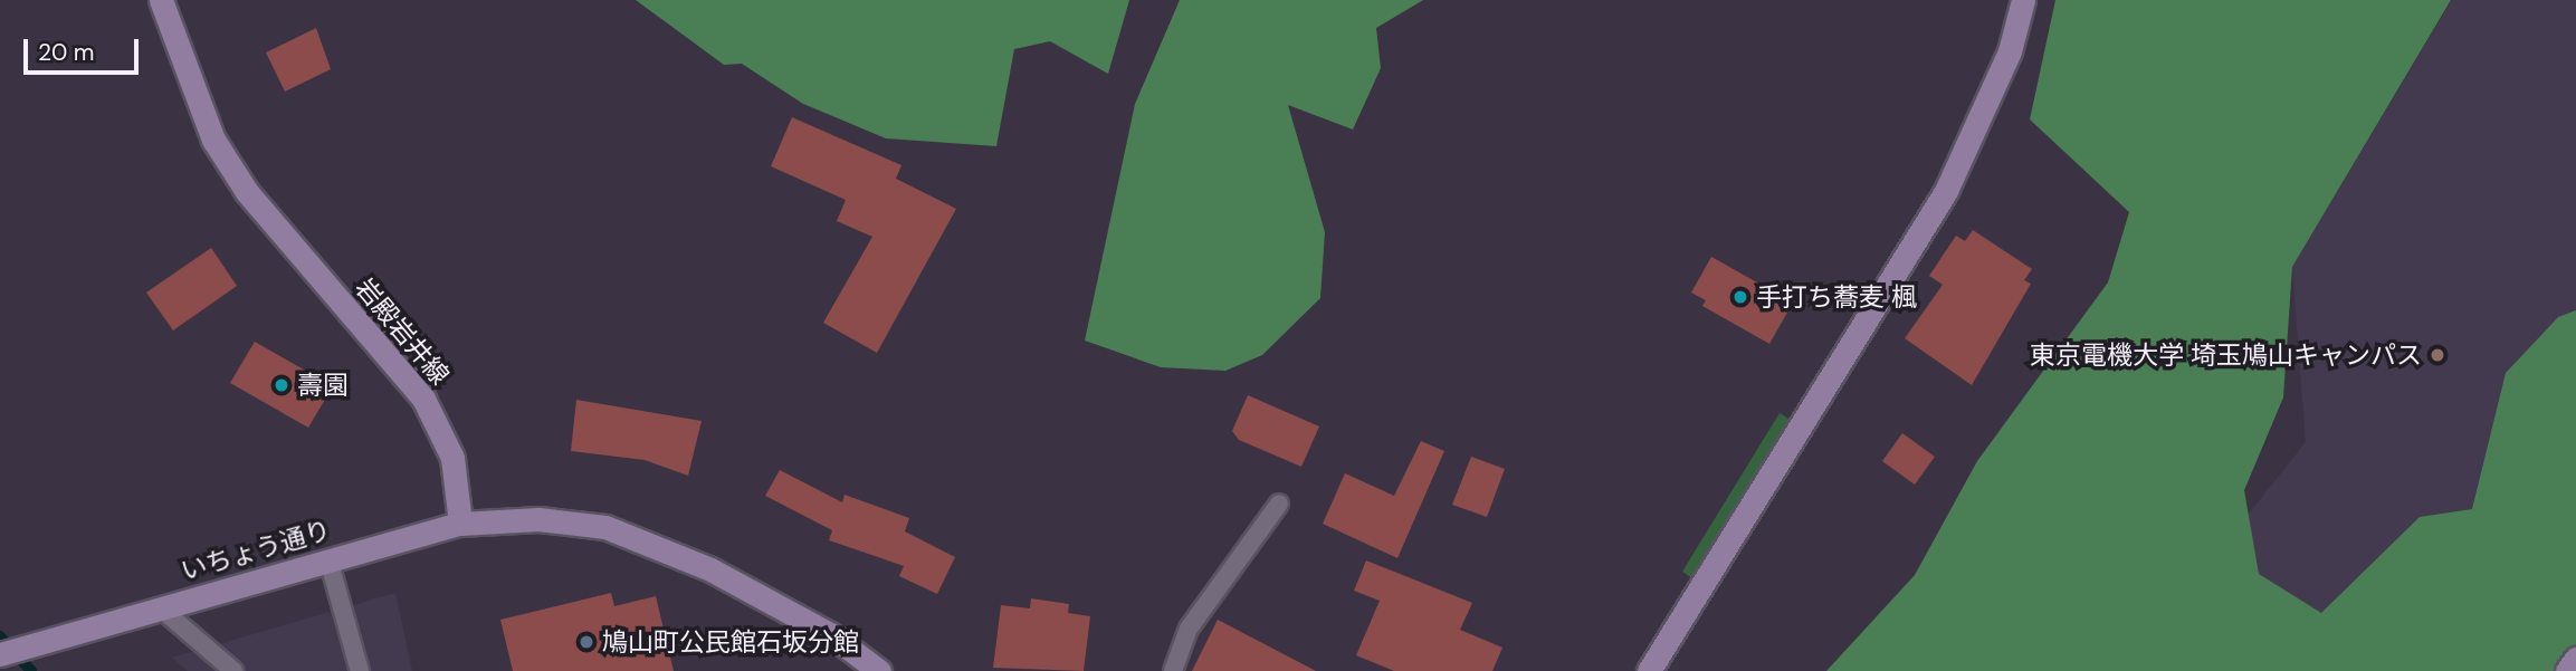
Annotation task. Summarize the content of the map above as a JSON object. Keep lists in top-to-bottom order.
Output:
{
  "streets": {
    "street": ["岩殿岩井線", "いちょう通り"]
  },
  "crossings": [
    ["岩殿岩井線", "いちょう通り"]
  ],
  "places": [
    "手打ち蕎麦 楓",
    "東京電機大学 埼玉鳩山キャンパス",
    "壽園",
    "鳩山町公民館石坂分館"
  ],
  "scale_bar": "20 m"
}
